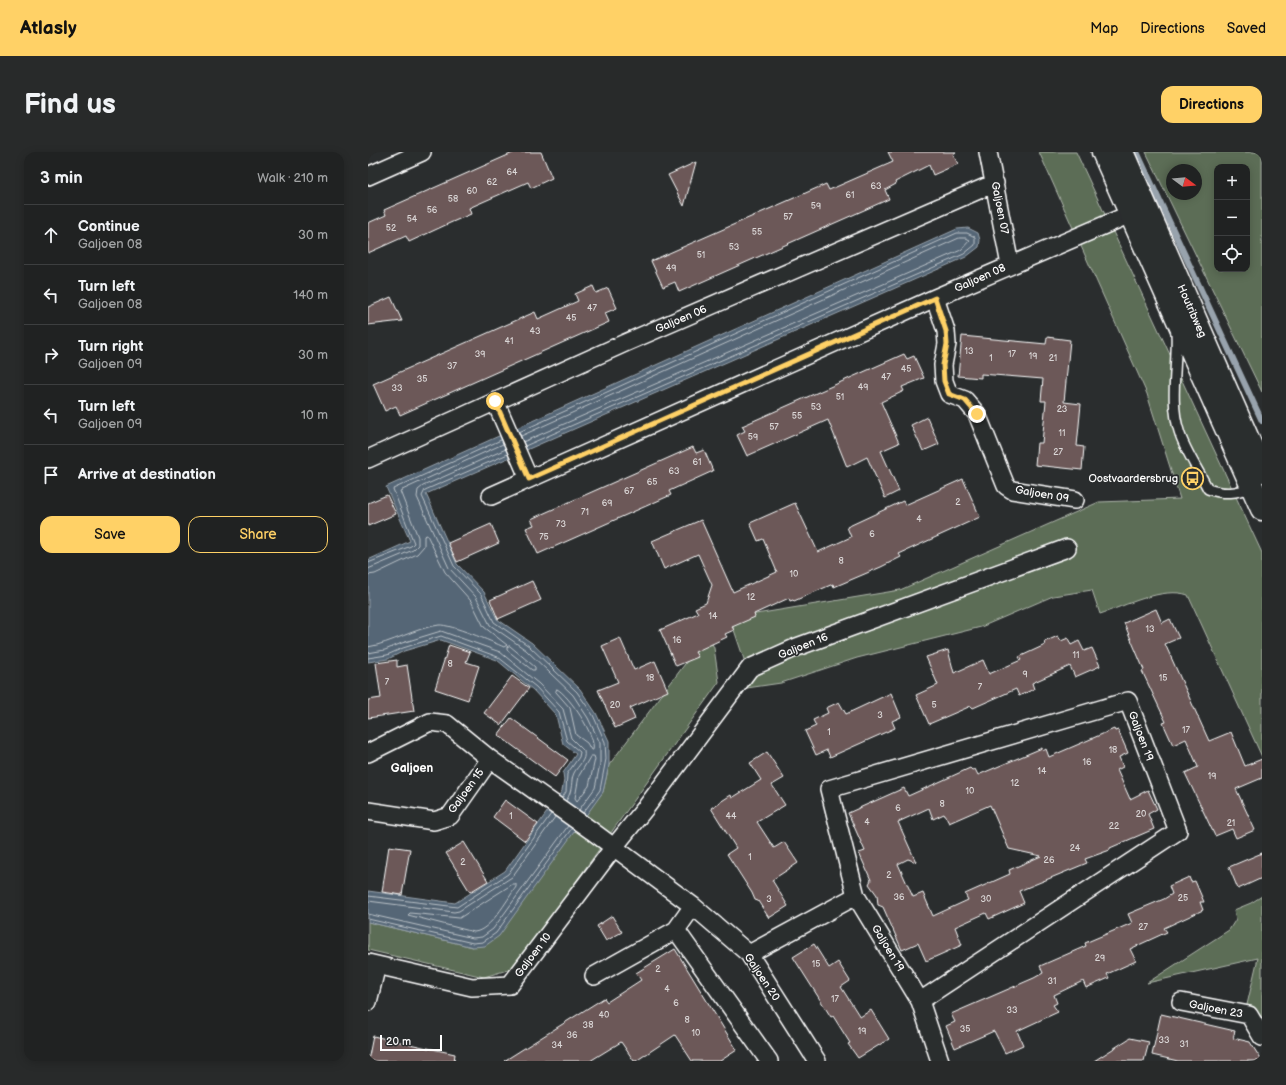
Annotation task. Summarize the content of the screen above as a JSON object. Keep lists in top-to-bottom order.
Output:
{
  "streets": {
    "main road": ["Houtribweg"],
    "street": [
      "Galjoen 07",
      "Galjoen 08",
      "Galjoen 06",
      "Galjoen 09",
      "Galjoen 16",
      "Galjoen 19",
      "Galjoen 15",
      "Galjoen 10",
      "Galjoen 20",
      "Galjoen 23"
    ]
  },
  "crossings": [
    ["Galjoen 07", "Galjoen 08"],
    ["Galjoen 07", "Galjoen 06"],
    ["Galjoen 08", "Houtribweg"],
    ["Galjoen 08", "Galjoen 09"],
    ["Galjoen 16", "Galjoen 15"],
    ["Galjoen 16", "Galjoen 10"],
    ["Galjoen 16", "Galjoen 20"],
    ["Galjoen 15", "Galjoen 10"],
    ["Galjoen 15", "Galjoen 20"],
    ["Galjoen 10", "Galjoen 20"]
  ],
  "districts": ["Galjoen"],
  "places": {
    "bus stop": ["Oostvaardersbrug"]
  },
  "house_numbers": [
    "64",
    "62",
    "63",
    "60",
    "61",
    "58",
    "59",
    "56",
    "57",
    "54",
    "52",
    "55",
    "53",
    "51",
    "49",
    "47",
    "45",
    "43",
    "41",
    "13",
    "39",
    "17",
    "19",
    "1",
    "21",
    "37",
    "45",
    "47",
    "35",
    "49",
    "33",
    "51",
    "53",
    "23",
    "55",
    "57",
    "11",
    "59",
    "27",
    "61",
    "63",
    "65",
    "67",
    "2",
    "69",
    "71",
    "4",
    "73",
    "6",
    "75",
    "8",
    "10",
    "12",
    "14",
    "13",
    "16",
    "11",
    "8",
    "9",
    "18",
    "15",
    "7",
    "7",
    "20",
    "5",
    "3",
    "17",
    "1",
    "18",
    "16",
    "14",
    "19",
    "12",
    "10",
    "8",
    "6",
    "20",
    "1",
    "44",
    "4",
    "21",
    "22",
    "24",
    "1",
    "26",
    "2",
    "2",
    "36",
    "25",
    "3",
    "30",
    "27",
    "29",
    "15",
    "2",
    "31",
    "4",
    "17",
    "6",
    "33",
    "40",
    "8",
    "38",
    "35",
    "19",
    "10",
    "36",
    "33",
    "31",
    "34"
  ],
  "scale_bar": "20 m",
  "north": "right",
  "page": {
    "header": "Atlasly",
    "nav": ["Map", "Directions", "Saved"],
    "buttons": [
      "Directions",
      ["Save", "Share"]
    ],
    "title": "Find us",
    "heading": ["3 min", "Walk · 210 m"],
    "map_buttons": ["+", "−"],
    "list": [
      ["Continue", "Galjoen 08", "30 m"],
      ["Turn left", "Galjoen 08", "140 m"],
      ["Turn right", "Galjoen 09", "30 m"],
      ["Turn left", "Galjoen 09", "10 m"],
      "Arrive at destination"
    ],
    "scale": "20 m"
  }
}
